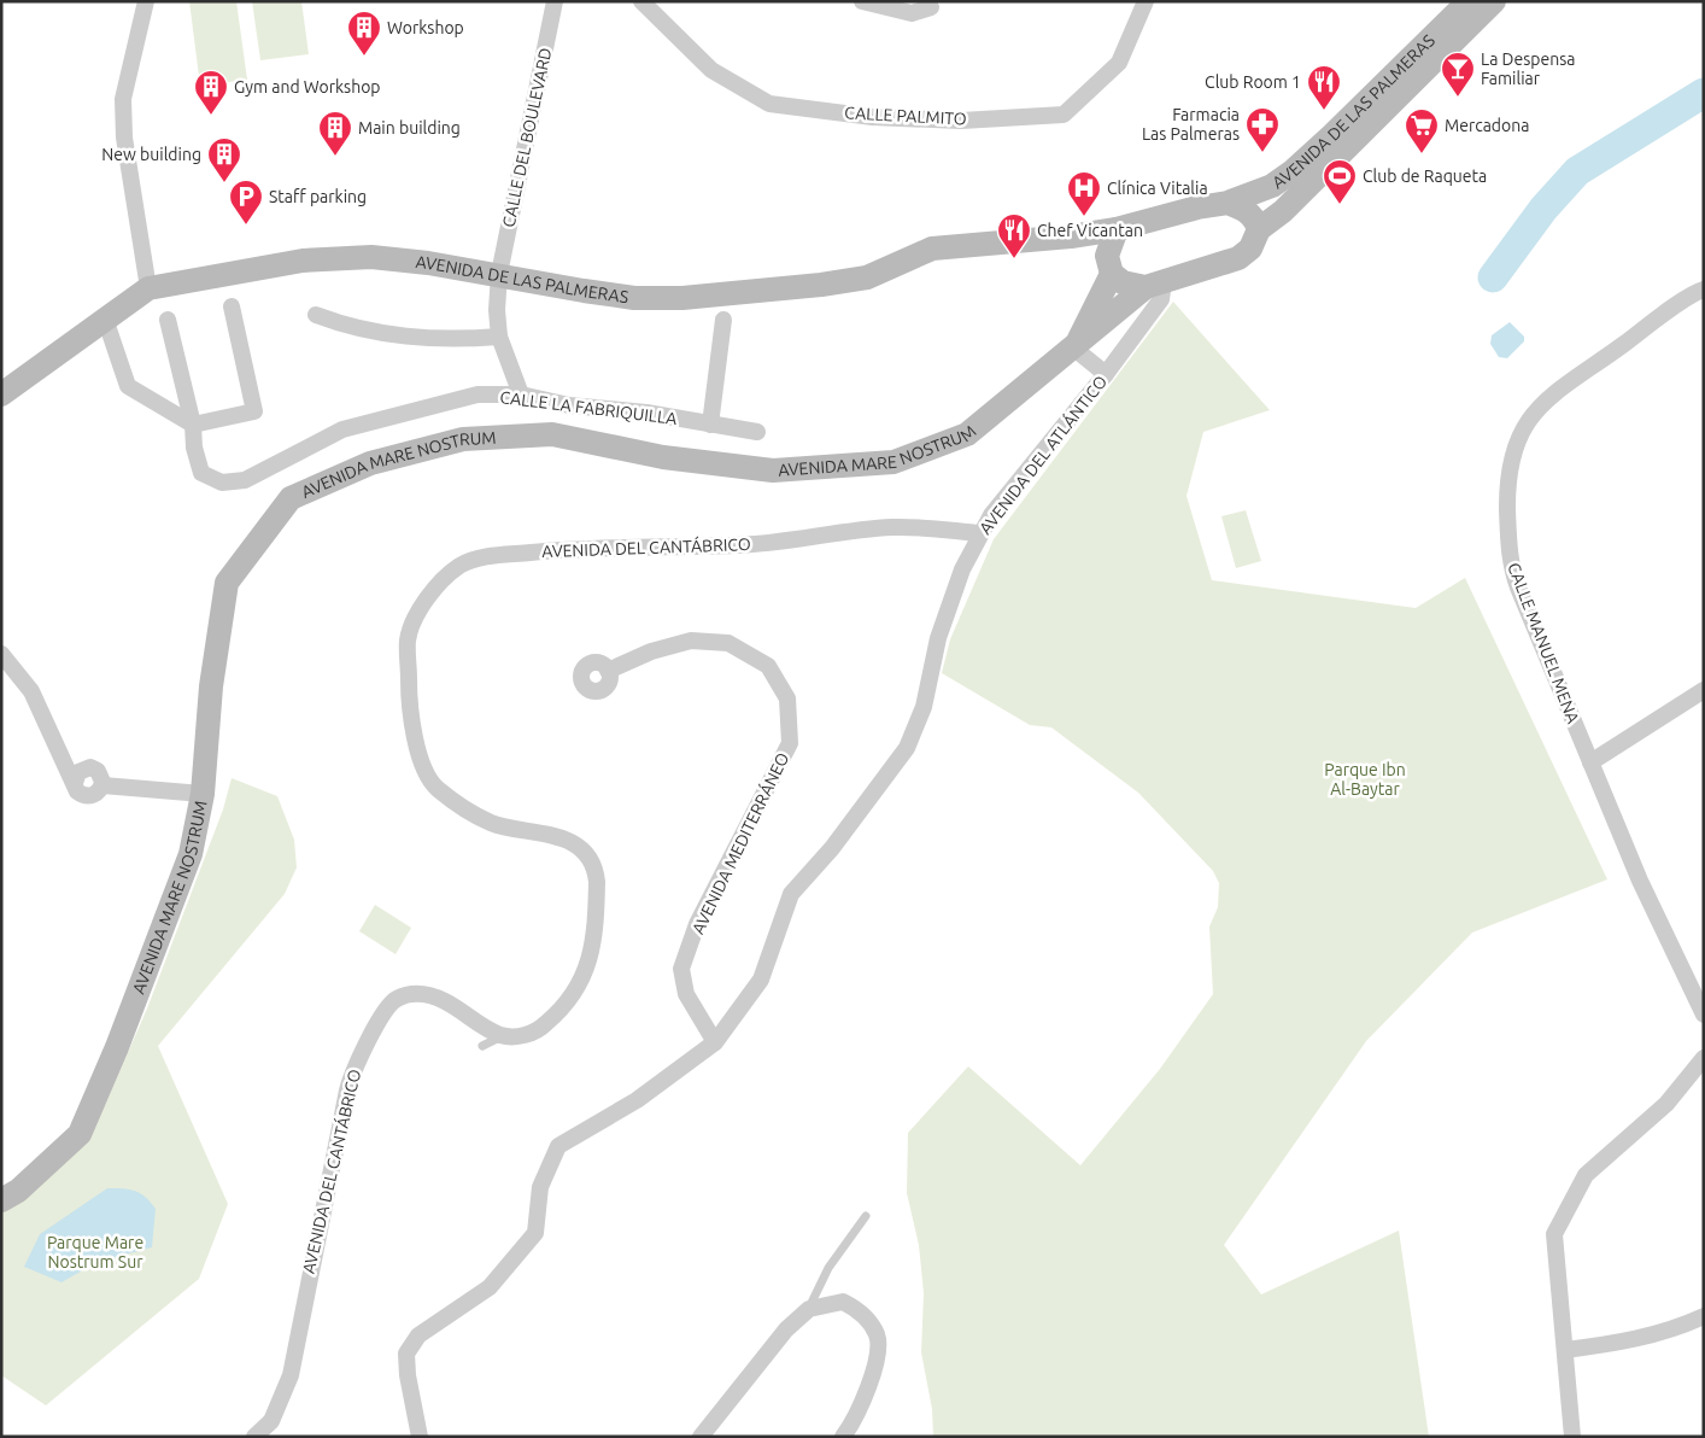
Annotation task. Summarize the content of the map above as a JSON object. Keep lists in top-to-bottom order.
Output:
{
  "streets": {
    "street": [
      "AVENIDA DE LAS PALMERAS",
      "CALLE PALMITO",
      "CALLE DEL BOULEVARD",
      "CALLE LA FABRIQUILLA",
      "AVENIDA MARE NOSTRUM",
      "AVENIDA DEL ATLÁNTICO",
      "AVENIDA DEL CANTÁBRICO",
      "CALLE MANUEL MENA",
      "AVENIDA MEDITERRÁNEO"
    ]
  },
  "crossings": [
    ["AVENIDA DE LAS PALMERAS", "CALLE DEL BOULEVARD"],
    ["AVENIDA DE LAS PALMERAS", "AVENIDA MARE NOSTRUM"],
    ["CALLE DEL BOULEVARD", "CALLE LA FABRIQUILLA"],
    ["AVENIDA MARE NOSTRUM", "AVENIDA DEL ATLÁNTICO"],
    ["AVENIDA DEL ATLÁNTICO", "AVENIDA DEL CANTÁBRICO"],
    ["AVENIDA DEL ATLÁNTICO", "AVENIDA MEDITERRÁNEO"]
  ],
  "parks": ["Parque Ibn Al-Baytar", "Parque Mare Nostrum Sur"],
  "places": {
    "building": [
      "Workshop",
      "Gym and Workshop",
      "Main building",
      "New building"
    ],
    "bar": ["La Despensa Familiar"],
    "restaurant": ["Club Room 1", "Chef Vicantan"],
    "pharmacy": ["Farmacia Las Palmeras"],
    "supermarket": ["Mercadona"],
    "sports": ["Club de Raqueta"],
    "hospital": ["Clínica Vitalia"],
    "parking": ["Staff parking"]
  }
}
